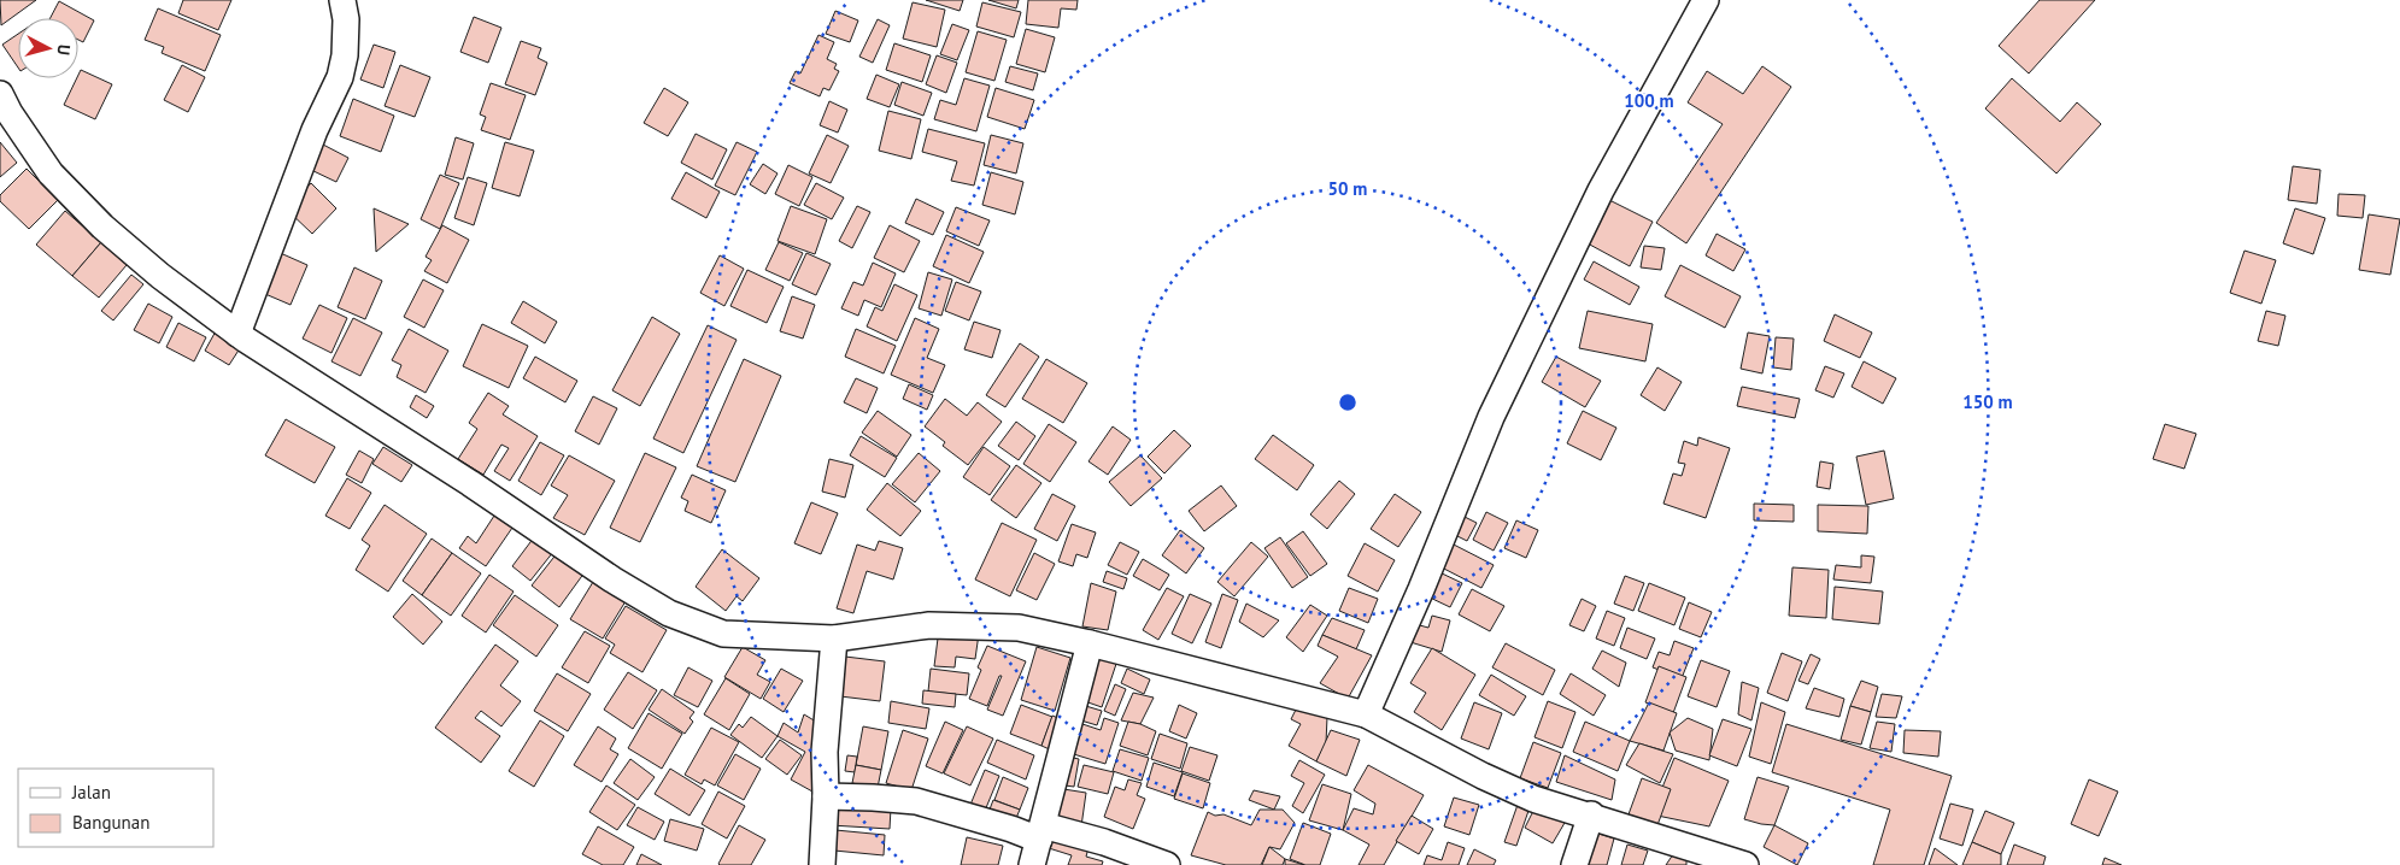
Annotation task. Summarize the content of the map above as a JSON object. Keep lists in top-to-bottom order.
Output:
{
  "legend": ["Jalan", "Bangunan"],
  "north": "right",
  "rings": ["100 m", "50 m", "150 m"]
}
